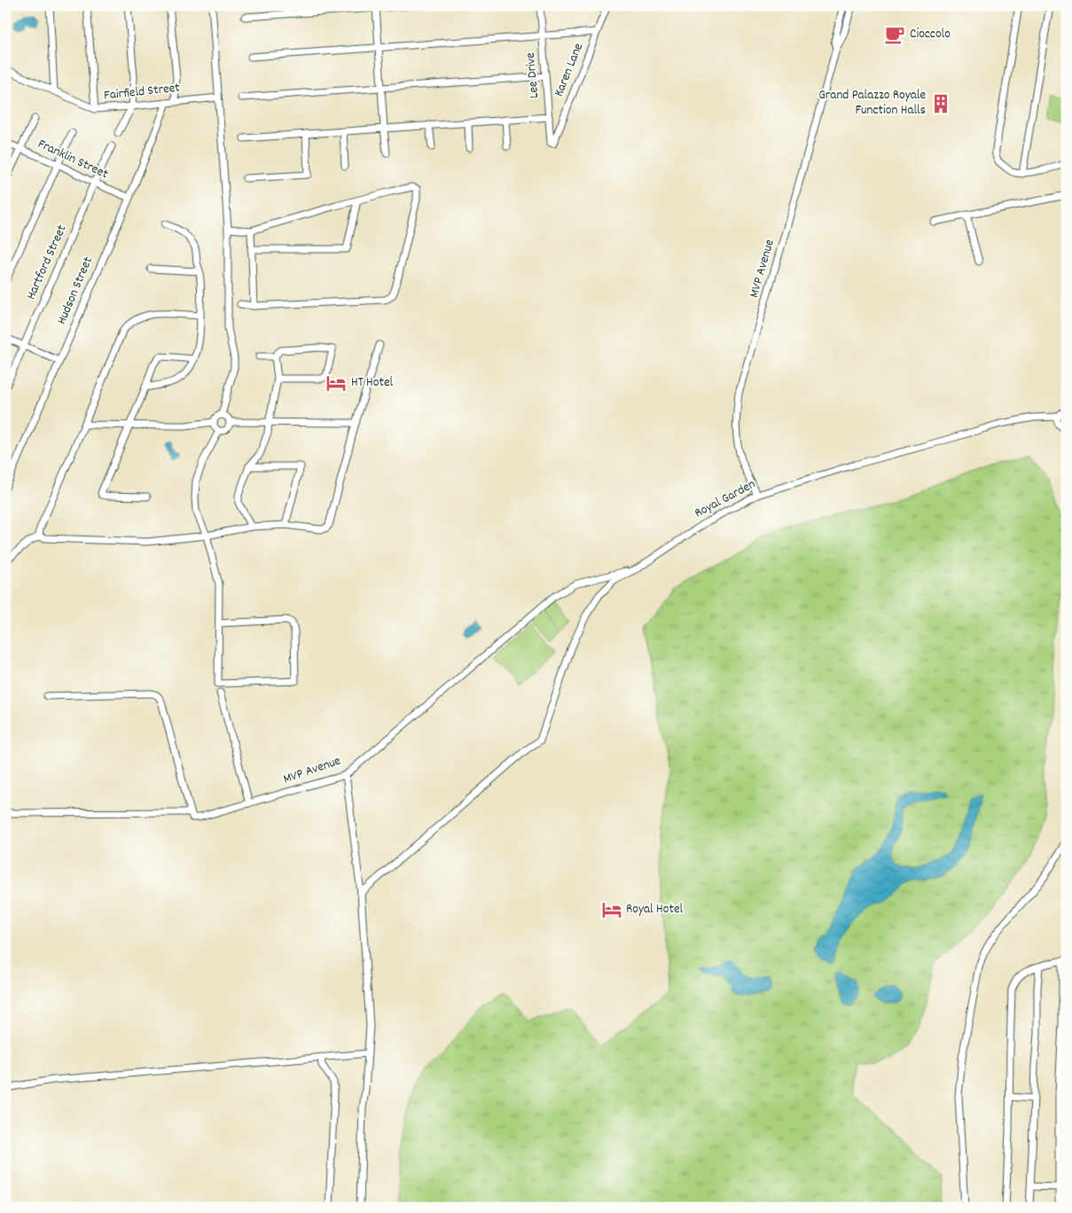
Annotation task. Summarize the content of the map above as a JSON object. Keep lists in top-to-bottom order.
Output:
{
  "streets": {
    "street": [
      "Karen Lane",
      "Lee Drive",
      "Fairfield Street",
      "Franklin Street",
      "Hartford Street",
      "MVP Avenue",
      "Hudson Street",
      "Royal Garden"
    ]
  },
  "crossings": [
    ["Karen Lane", "Lee Drive"],
    ["Fairfield Street", "Hudson Street"],
    ["Franklin Street", "Hartford Street"],
    ["Franklin Street", "Hudson Street"],
    ["MVP Avenue", "Royal Garden"]
  ],
  "places": {
    "cafe": ["Cioccolo"],
    "building": ["Grand Palazzo Royale Function Halls"],
    "hotel": ["HT Hotel", "Royal Hotel"]
  }
}
